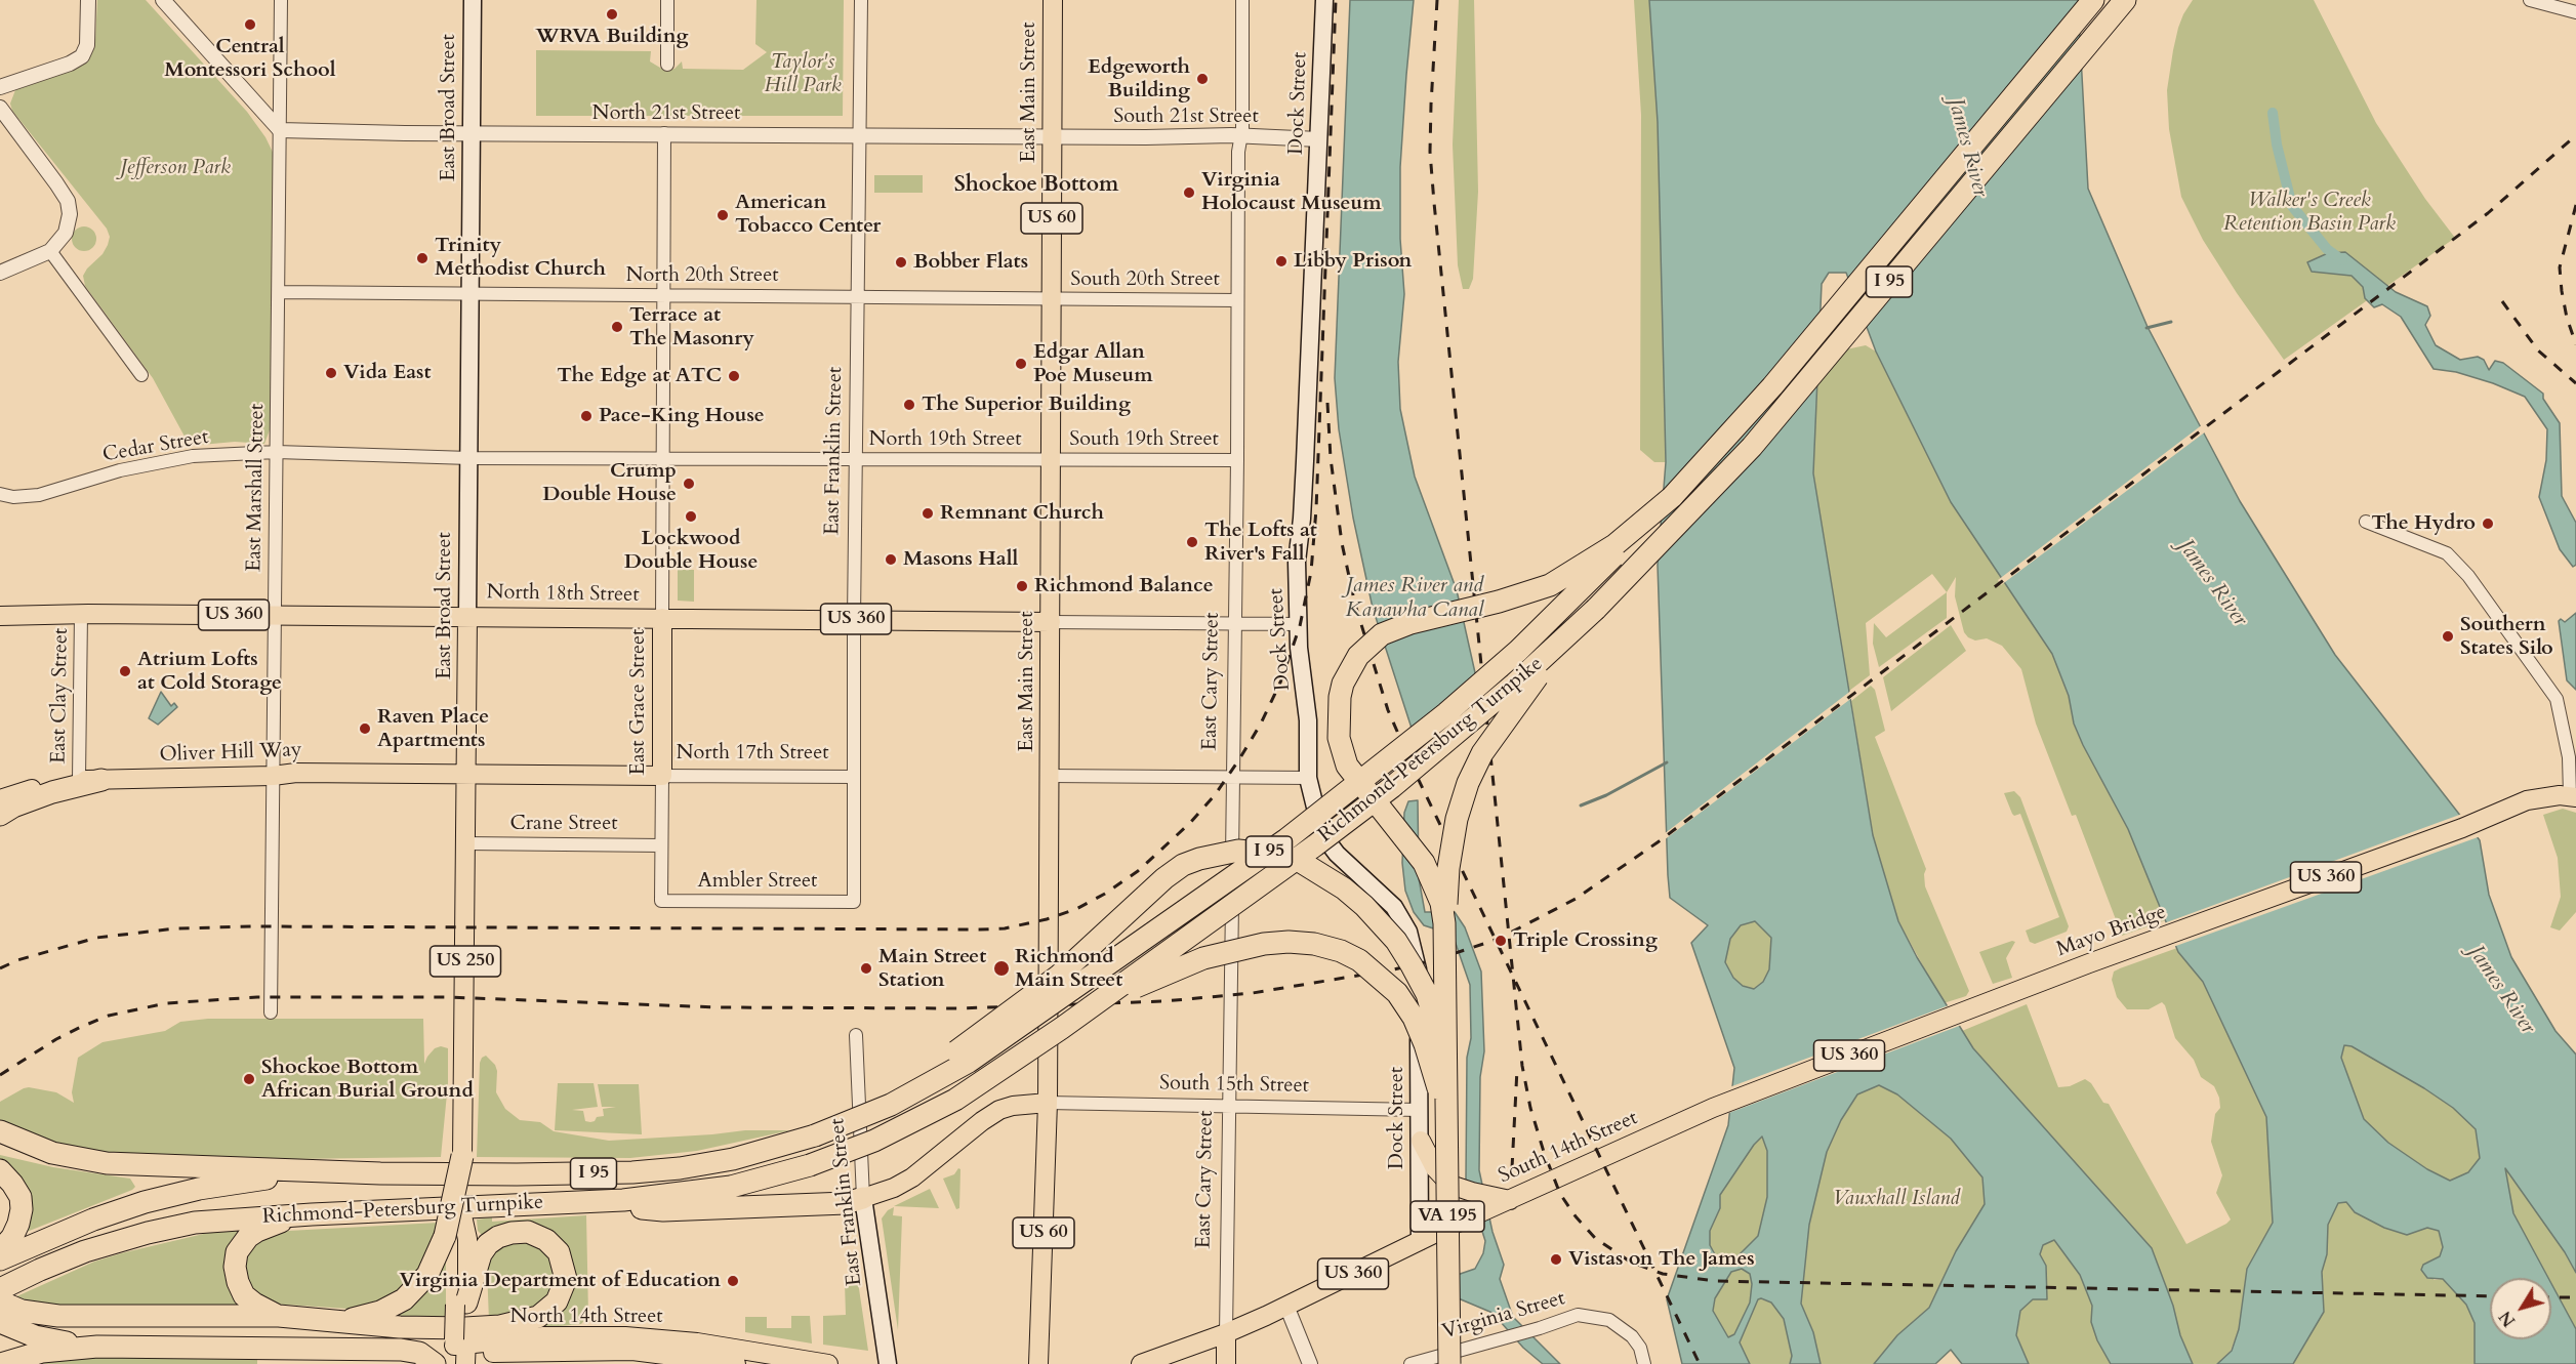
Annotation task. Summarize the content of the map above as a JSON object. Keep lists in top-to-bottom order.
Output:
{
  "streets": {
    "highway": ["I 95", "Richmond-Petersburg Turnpike", "VA 195"],
    "main road": [
      "East Main Street",
      "Dock Street",
      "East Broad Street",
      "US 60",
      "East Franklin Street",
      "North 18th Street",
      "US 360",
      "East Cary Street",
      "East Grace Street",
      "Oliver Hill Way",
      "North 17th Street",
      "Mayo Bridge",
      "US 250",
      "South 14th Street",
      "North 14th Street"
    ],
    "street": [
      "North 21st Street",
      "South 21st Street",
      "North 20th Street",
      "South 20th Street",
      "North 19th Street",
      "South 19th Street",
      "Cedar Street",
      "East Marshall Street",
      "East Clay Street",
      "Crane Street",
      "Ambler Street",
      "South 15th Street",
      "Virginia Street"
    ]
  },
  "crossings": [
    ["East Main Street", "North 21st Street"],
    ["East Main Street", "South 21st Street"],
    ["East Main Street", "North 20th Street"],
    ["East Main Street", "South 20th Street"],
    ["East Main Street", "North 19th Street"],
    ["East Main Street", "South 19th Street"],
    ["East Main Street", "North 18th Street"],
    ["East Main Street", "South 15th Street"],
    ["Dock Street", "South 21st Street"],
    ["Dock Street", "South 15th Street"],
    ["Dock Street", "South 14th Street"],
    ["East Broad Street", "North 21st Street"],
    ["East Broad Street", "North 20th Street"],
    ["East Broad Street", "North 19th Street"],
    ["East Broad Street", "Cedar Street"],
    ["East Broad Street", "North 18th Street"],
    ["East Broad Street", "Oliver Hill Way"],
    ["East Broad Street", "North 17th Street"],
    ["East Broad Street", "Crane Street"],
    ["East Broad Street", "North 14th Street"],
    ["North 21st Street", "South 21st Street"],
    ["North 21st Street", "East Franklin Street"],
    ["North 21st Street", "East Marshall Street"],
    ["North 21st Street", "East Grace Street"],
    ["South 21st Street", "East Cary Street"],
    ["North 20th Street", "South 20th Street"],
    ["North 20th Street", "East Franklin Street"],
    ["North 20th Street", "East Marshall Street"],
    ["North 20th Street", "East Grace Street"],
    ["South 20th Street", "East Cary Street"],
    ["I 95", "Richmond-Petersburg Turnpike"],
    ["North 19th Street", "South 19th Street"],
    ["North 19th Street", "Cedar Street"],
    ["North 19th Street", "East Franklin Street"],
    ["North 19th Street", "East Grace Street"],
    ["South 19th Street", "East Cary Street"],
    ["Cedar Street", "East Marshall Street"],
    ["East Franklin Street", "North 18th Street"],
    ["East Franklin Street", "North 17th Street"],
    ["East Franklin Street", "Ambler Street"],
    ["East Marshall Street", "North 18th Street"],
    ["East Marshall Street", "Oliver Hill Way"],
    ["North 18th Street", "East Clay Street"],
    ["North 18th Street", "East Grace Street"],
    ["East Cary Street", "South 15th Street"],
    ["East Cary Street", "South 14th Street"],
    ["East Clay Street", "Oliver Hill Way"],
    ["East Grace Street", "North 17th Street"],
    ["East Grace Street", "Crane Street"],
    ["East Grace Street", "Ambler Street"],
    ["Oliver Hill Way", "North 17th Street"],
    ["Mayo Bridge", "South 14th Street"]
  ],
  "districts": ["Shockoe Bottom"],
  "water": ["James River", "James River and Kanawha Canal"],
  "parks": [
    "Taylor's Hill Park",
    "Jefferson Park",
    "Walker's Creek Retention Basin Park",
    "Vauxhall Island"
  ],
  "places": [
    "WRVA Building",
    "Central Montessori School",
    "Edgeworth Building",
    "Virginia Holocaust Museum",
    "American Tobacco Center",
    "Trinity Methodist Church",
    "Libby Prison",
    "Bobber Flats",
    "Terrace at The Masonry",
    "Edgar Allan Poe Museum",
    "Vida East",
    "The Edge at ATC",
    "The Superior Building",
    "Pace-King House",
    "Crump Double House",
    "Remnant Church",
    "Lockwood Double House",
    "The Hydro",
    "The Lofts at River's Fall",
    "Masons Hall",
    "Richmond Balance",
    "Southern States Silo",
    "Atrium Lofts at Cold Storage",
    "Raven Place Apartments",
    "Triple Crossing",
    "Main Street Station",
    "Richmond Main Street",
    "Shockoe Bottom African Burial Ground",
    "Vistas on The James",
    "Virginia Department of Education"
  ],
  "north": "bottom left"
}
